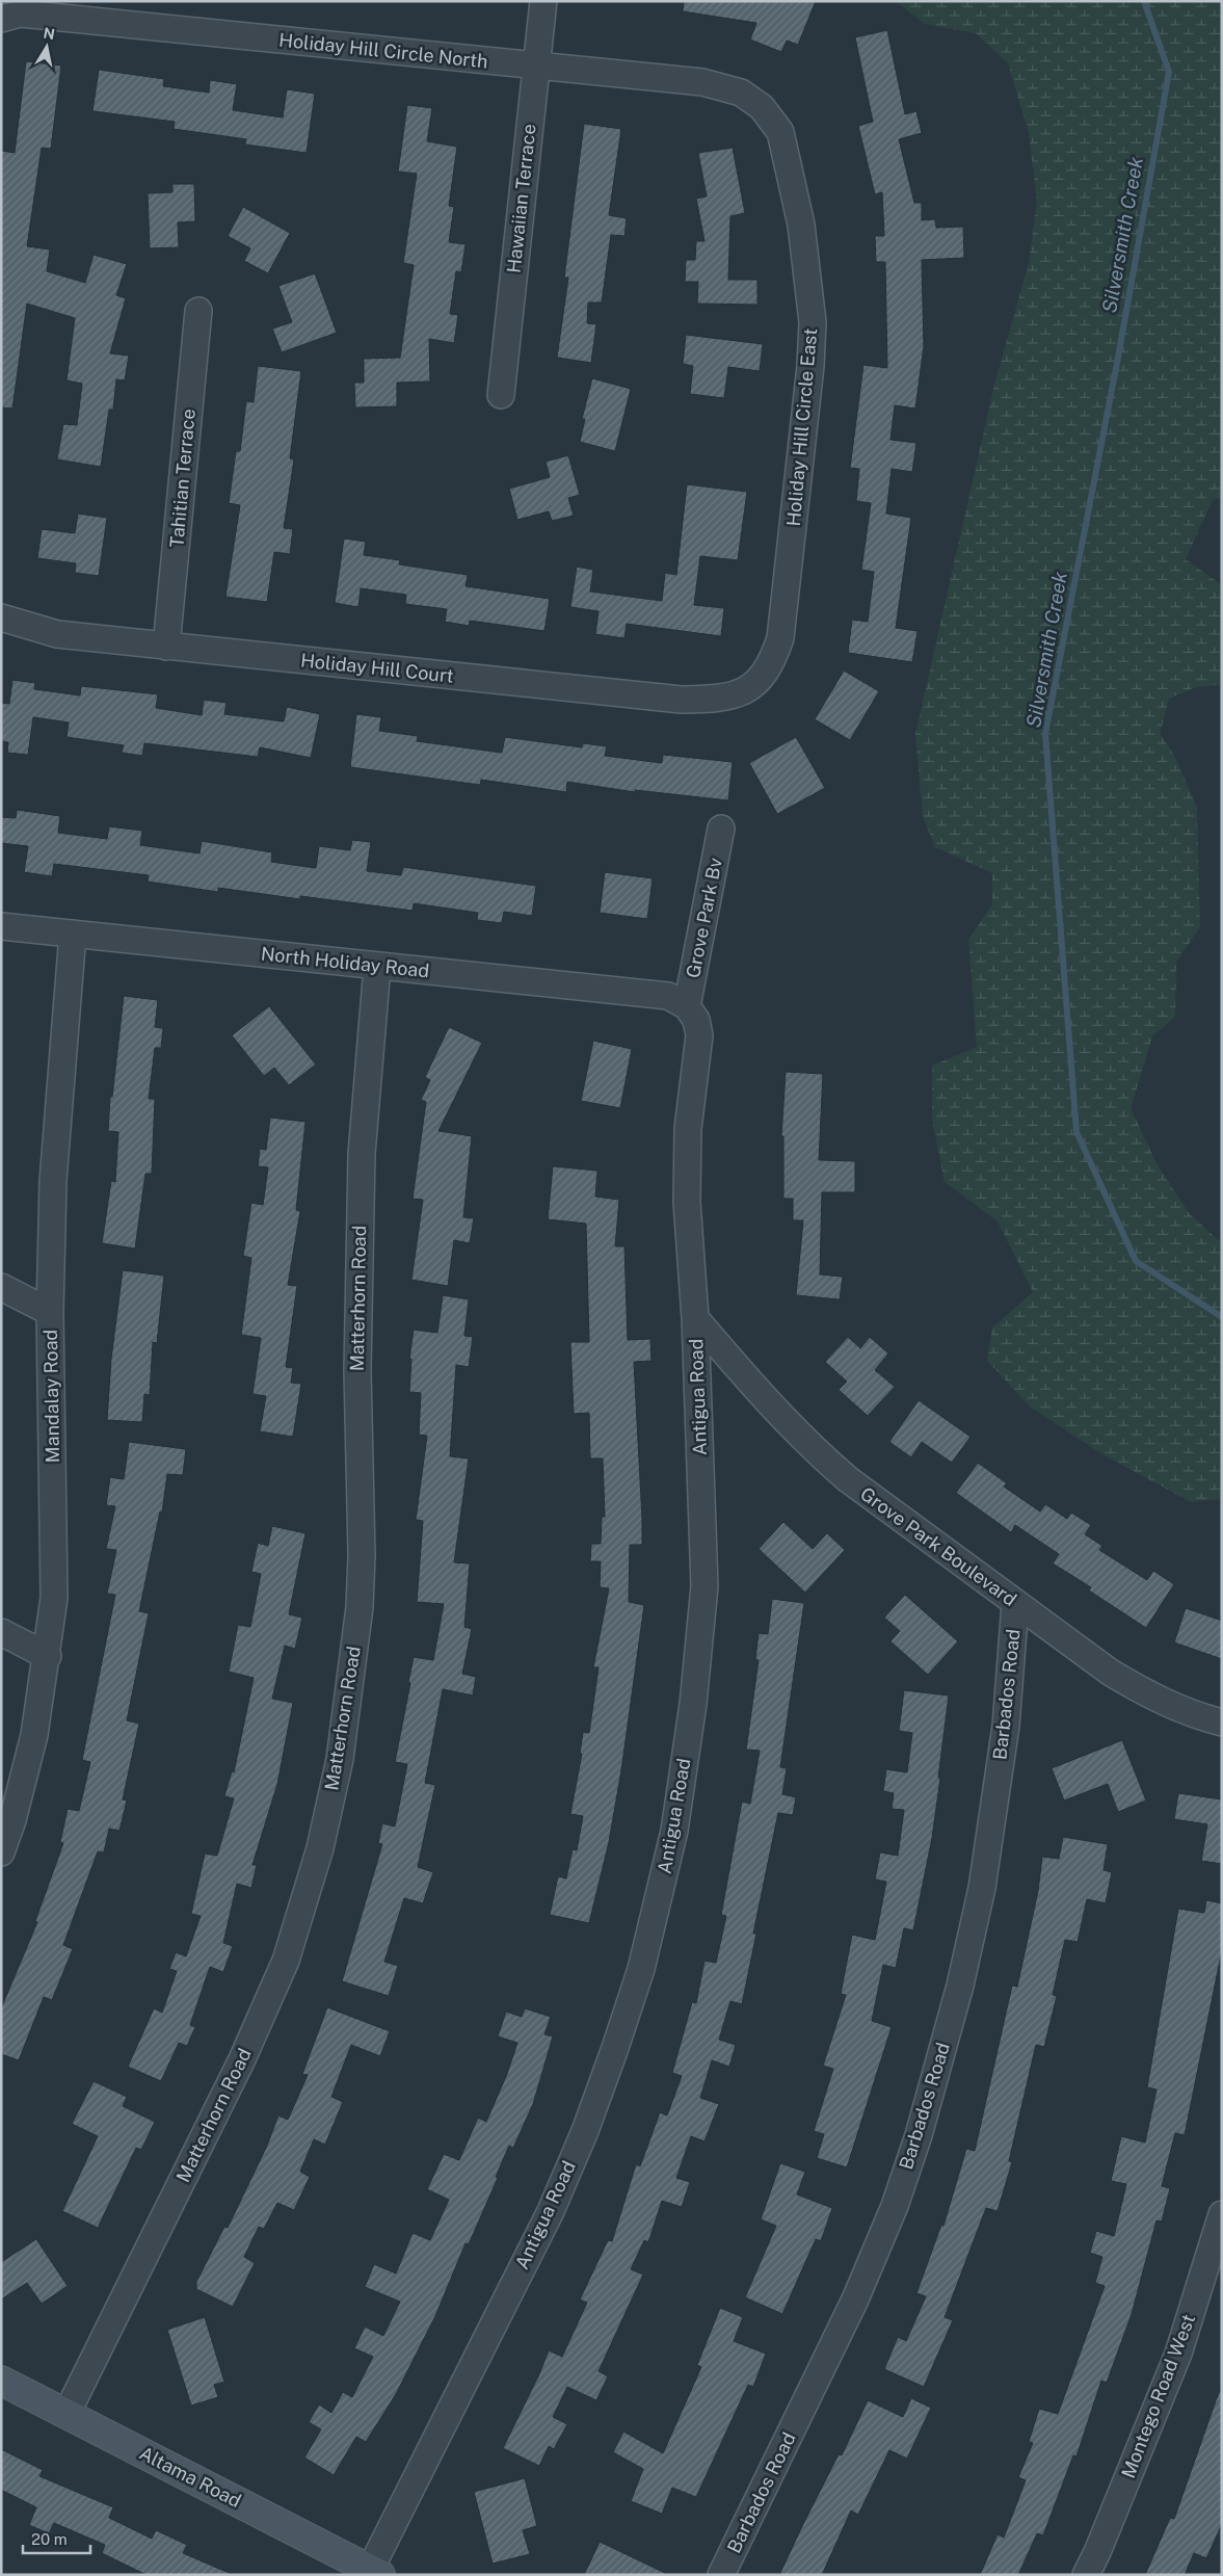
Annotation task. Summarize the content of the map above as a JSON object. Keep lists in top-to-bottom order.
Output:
{
  "streets": {
    "street": [
      "Holiday Hill Circle North",
      "Hawaiian Terrace",
      "Holiday Hill Circle East",
      "Tahitian Terrace",
      "Holiday Hill Court",
      "Grove Park Bv",
      "North Holiday Road",
      "Matterhorn Road",
      "Mandalay Road",
      "Antigua Road",
      "Grove Park Boulevard",
      "Barbados Road",
      "Montego Road West",
      "Altama Road"
    ]
  },
  "crossings": [
    ["Holiday Hill Circle North", "Hawaiian Terrace"],
    ["Holiday Hill Circle North", "Holiday Hill Circle East"],
    ["Holiday Hill Circle East", "Holiday Hill Court"],
    ["Tahitian Terrace", "Holiday Hill Court"],
    ["Grove Park Bv", "North Holiday Road"],
    ["Grove Park Bv", "Antigua Road"],
    ["North Holiday Road", "Matterhorn Road"],
    ["North Holiday Road", "Mandalay Road"],
    ["North Holiday Road", "Antigua Road"],
    ["Matterhorn Road", "Altama Road"],
    ["Antigua Road", "Grove Park Boulevard"],
    ["Antigua Road", "Altama Road"],
    ["Grove Park Boulevard", "Barbados Road"]
  ],
  "water": ["Silversmith Creek"],
  "scale_bar": "20 m",
  "north": "top"
}
